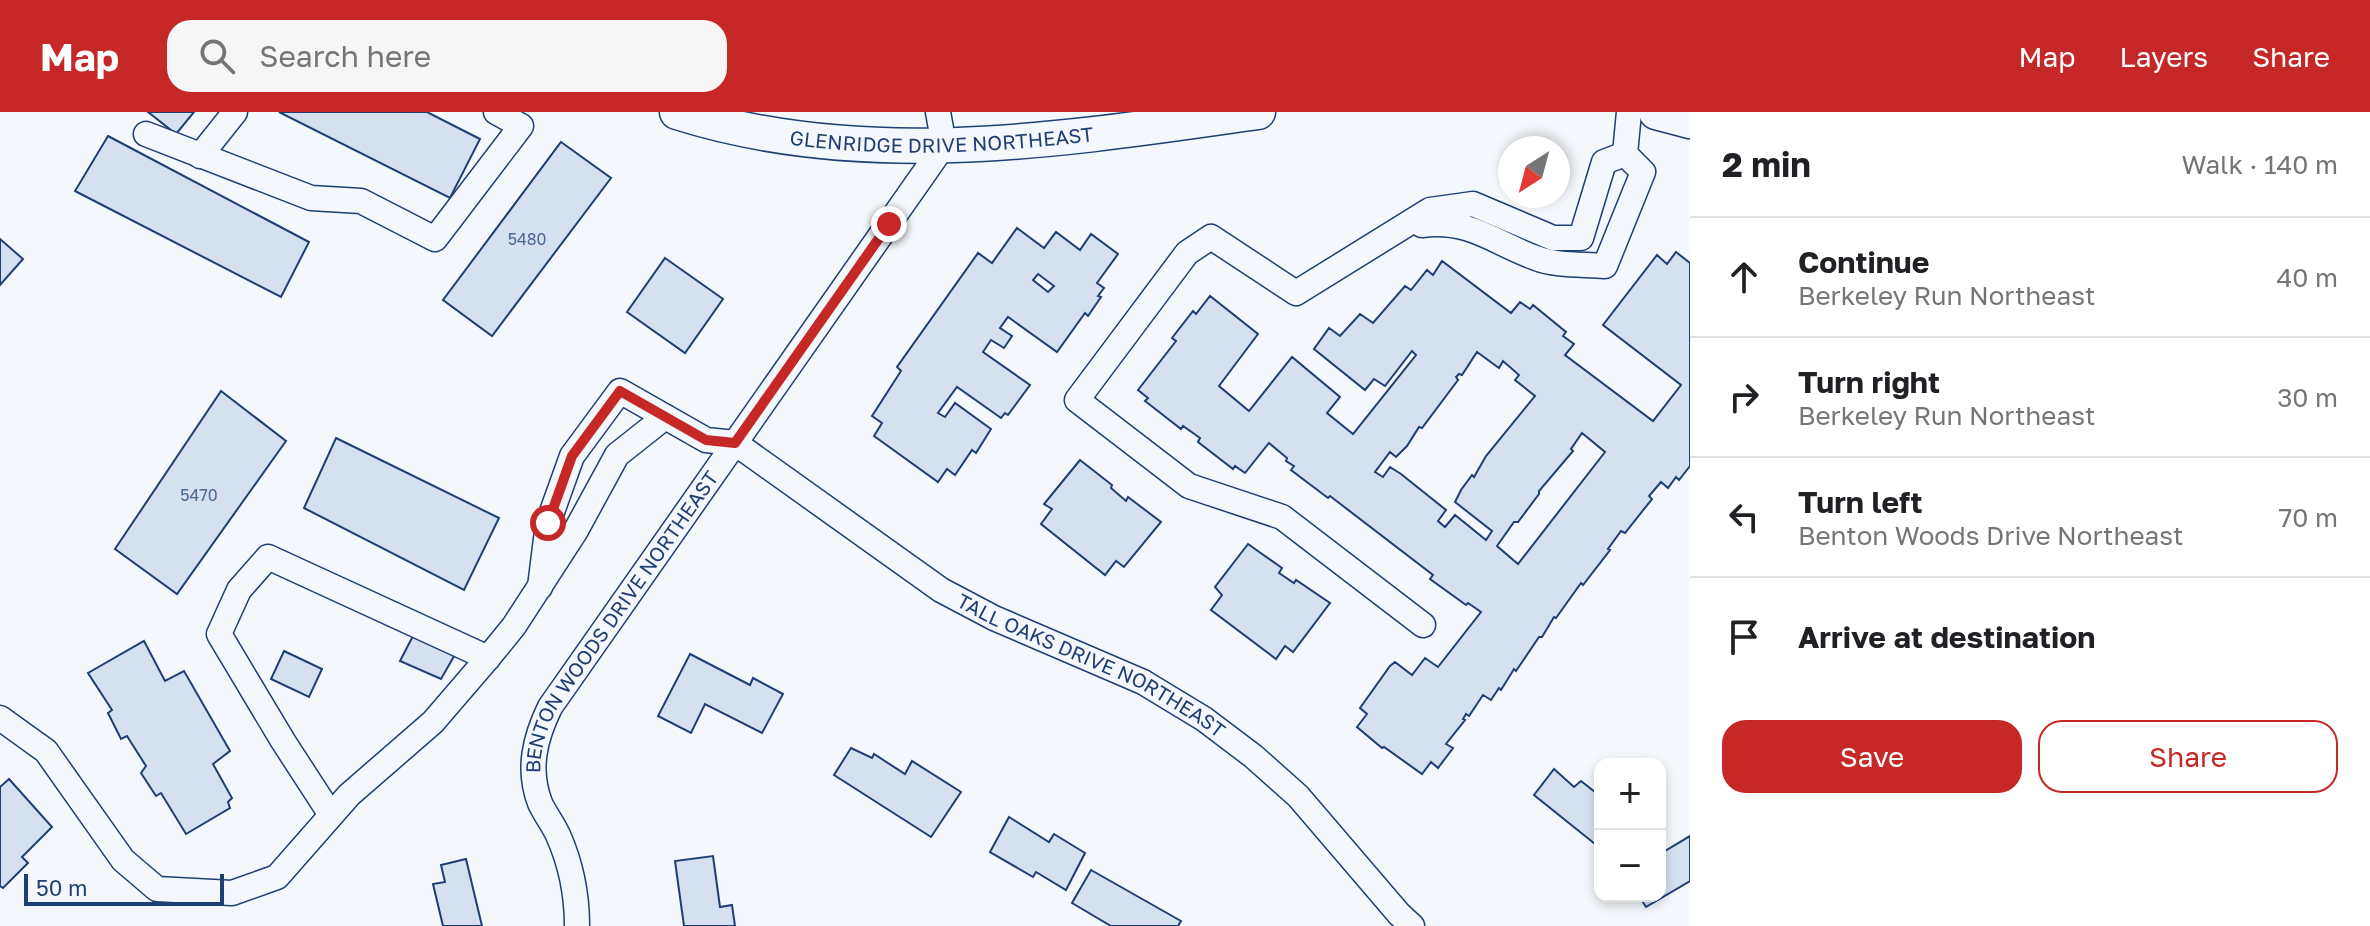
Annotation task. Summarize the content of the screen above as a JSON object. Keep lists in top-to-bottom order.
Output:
{
  "streets": {
    "main road": ["GLENRIDGE DRIVE NORTHEAST"],
    "street": ["BENTON WOODS DRIVE NORTHEAST", "TALL OAKS DRIVE NORTHEAST"]
  },
  "crossings": [
    ["GLENRIDGE DRIVE NORTHEAST", "BENTON WOODS DRIVE NORTHEAST"],
    ["BENTON WOODS DRIVE NORTHEAST", "TALL OAKS DRIVE NORTHEAST"]
  ],
  "house_numbers": ["5480", "5470"],
  "scale_bar": "50 m",
  "north": "bottom left",
  "page": {
    "header": "Map",
    "search": "Search here",
    "nav": ["Map", "Layers", "Share"],
    "heading": ["2 min", "Walk · 140 m"],
    "list": [
      ["Continue", "Berkeley Run Northeast", "40 m"],
      ["Turn right", "Berkeley Run Northeast", "30 m"],
      ["Turn left", "Benton Woods Drive Northeast", "70 m"],
      "Arrive at destination"
    ],
    "buttons": ["Save", "Share"],
    "map_buttons": ["+", "−"],
    "scale": "50 m"
  }
}
